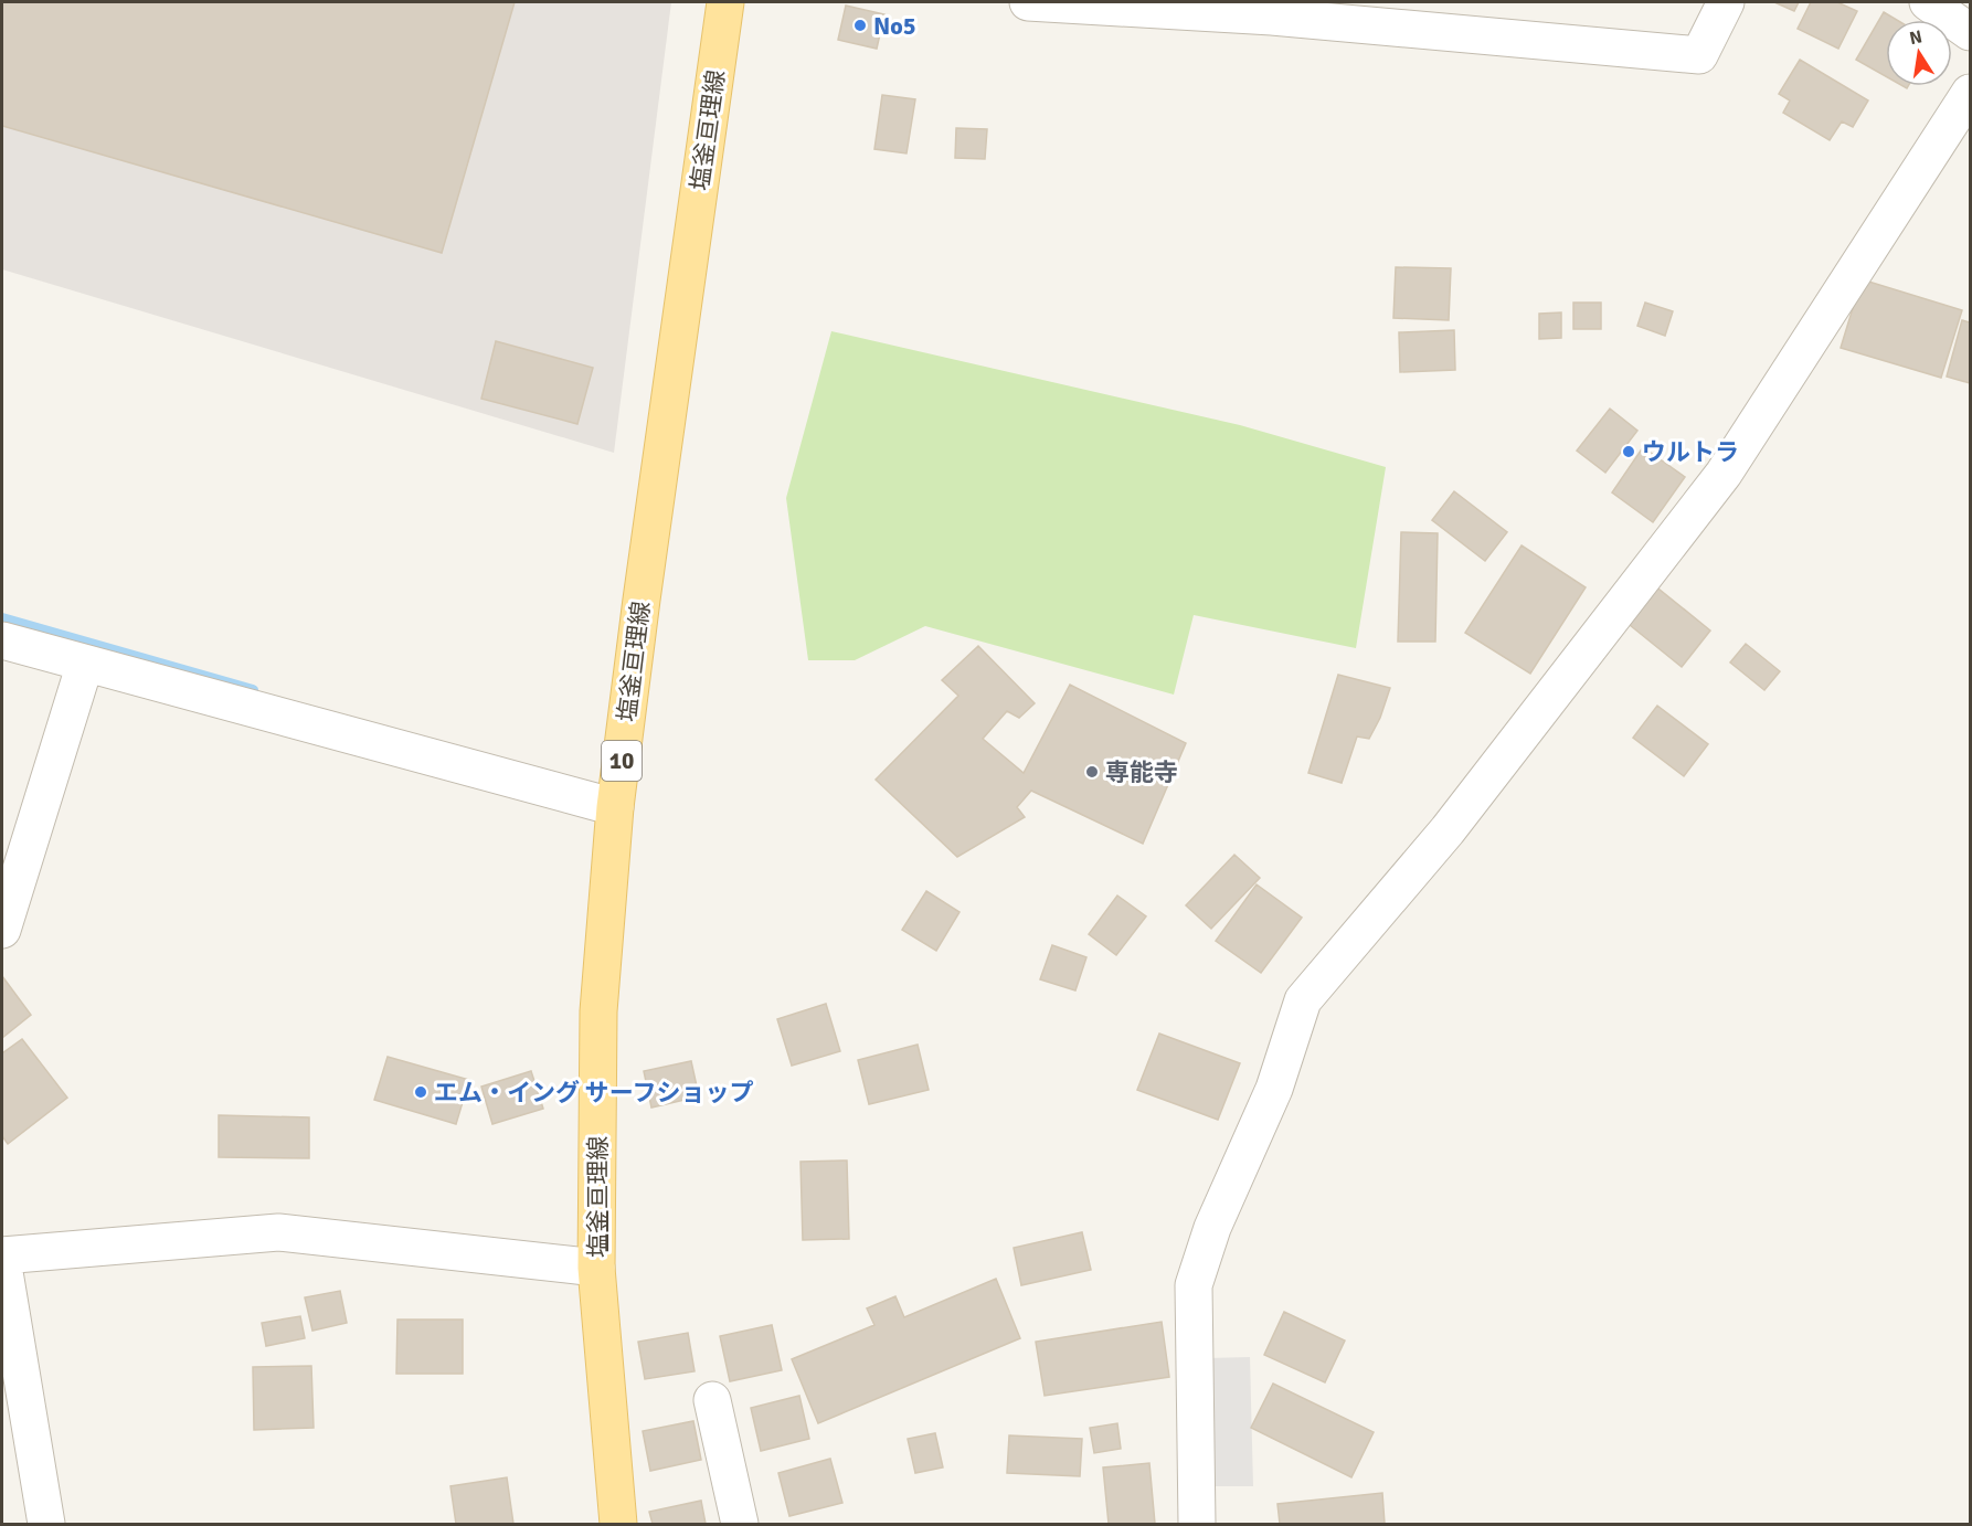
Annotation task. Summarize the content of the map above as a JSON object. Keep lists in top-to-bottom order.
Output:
{
  "streets": {
    "main road": ["塩釜亘理線", "10"]
  },
  "places": [
    "No5",
    "ウルトラ",
    "専能寺",
    "エム・イング サーフショップ"
  ],
  "north": "top"
}
